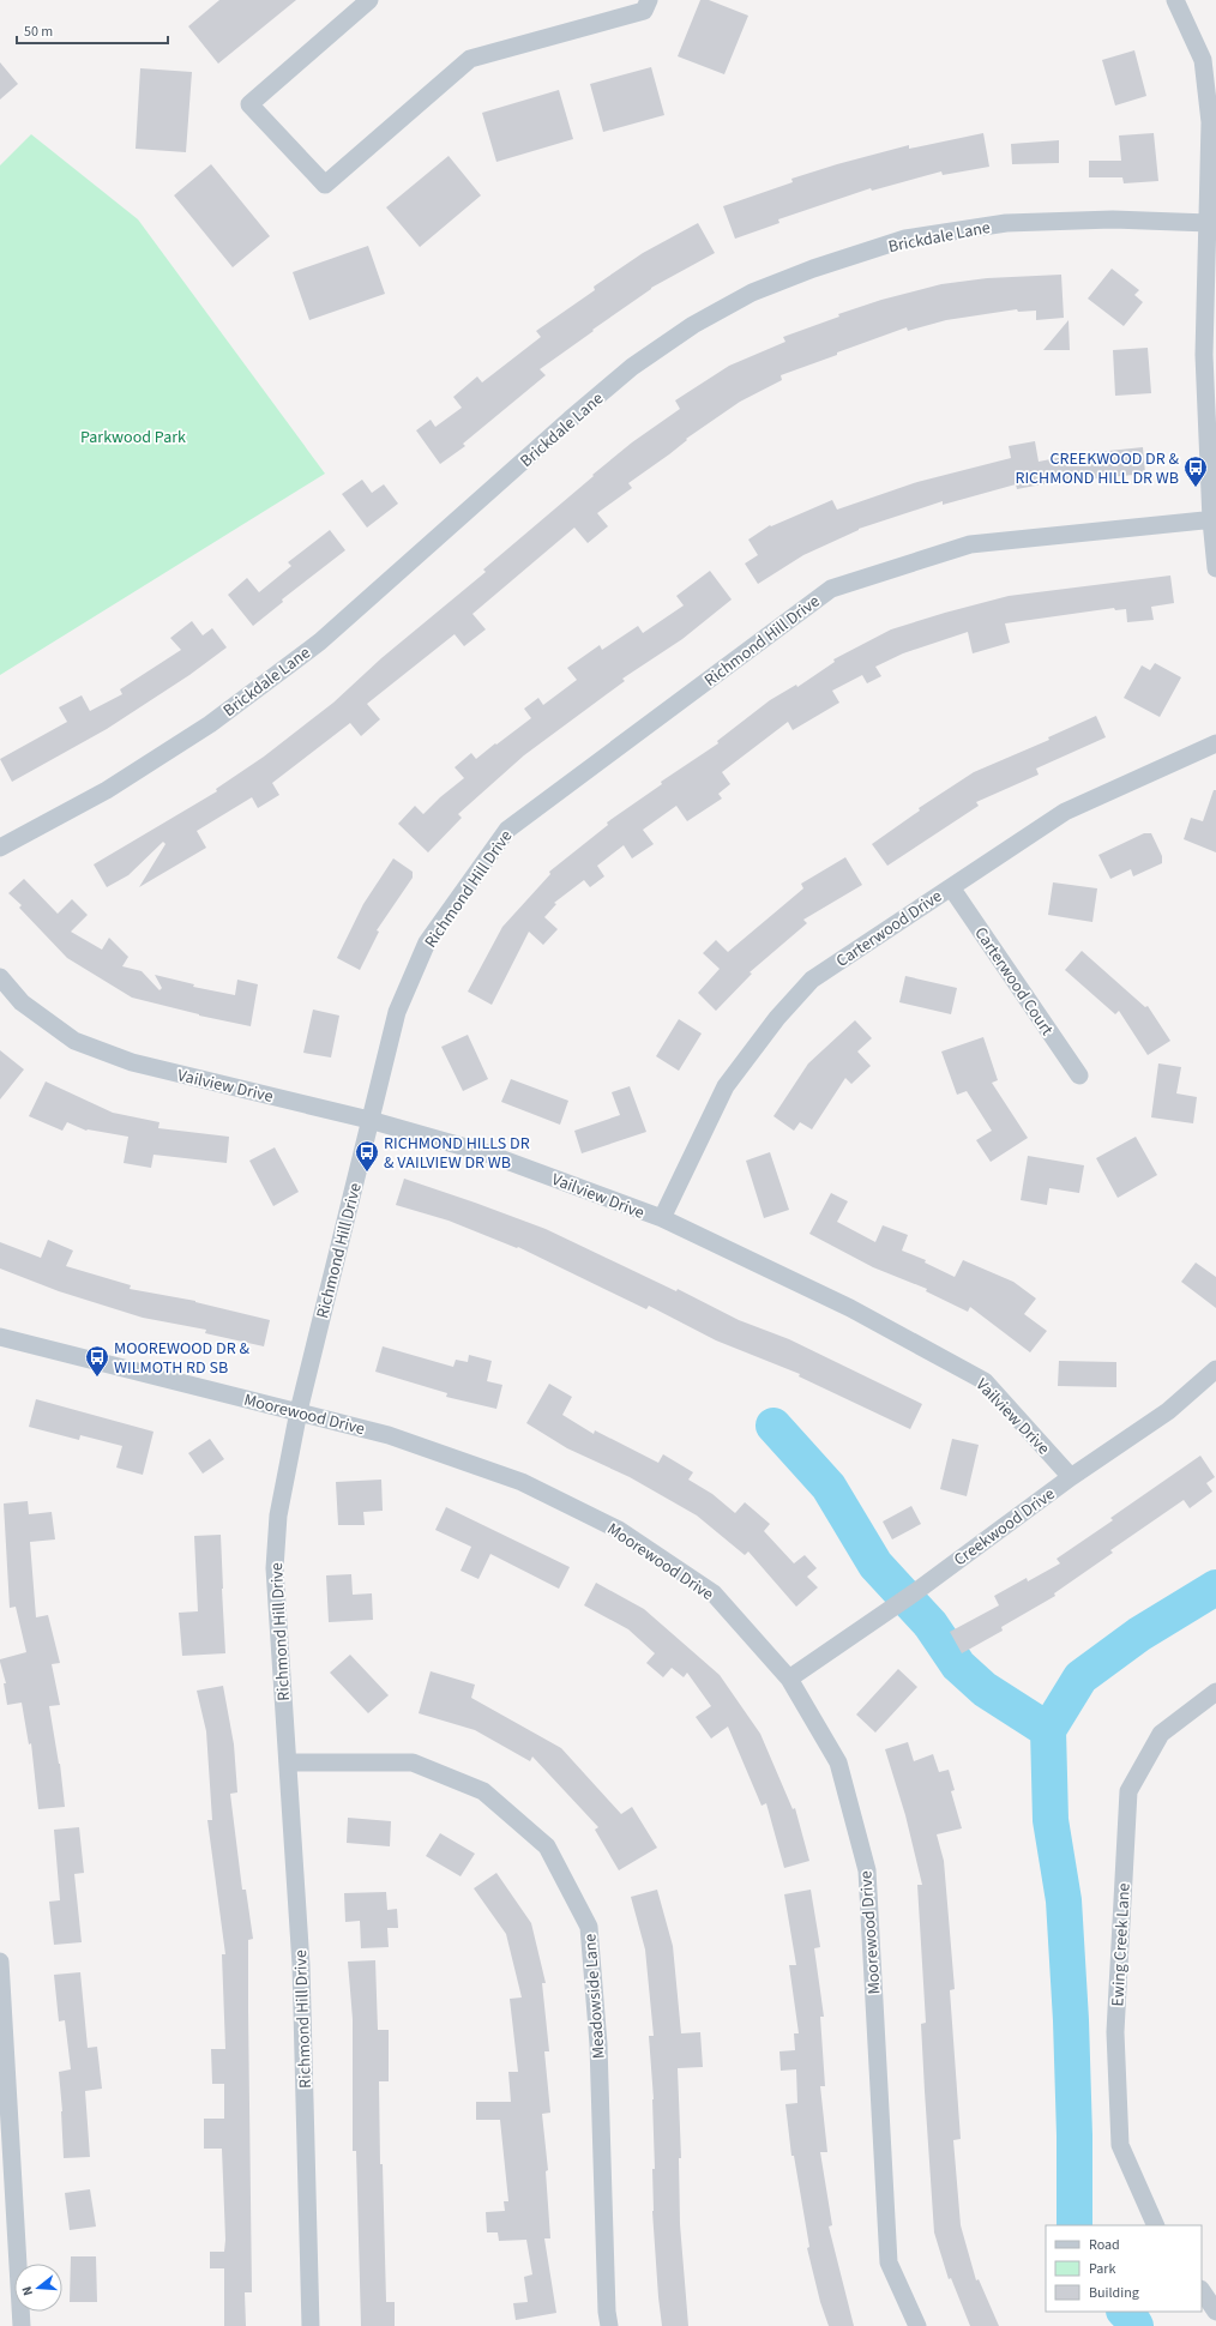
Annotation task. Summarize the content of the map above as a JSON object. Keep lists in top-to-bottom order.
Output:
{
  "streets": {
    "street": [
      "Brickdale Lane",
      "Richmond Hill Drive",
      "Carterwood Drive",
      "Carterwood Court",
      "Vailview Drive",
      "Moorewood Drive",
      "Creekwood Drive",
      "Ewing Creek Lane",
      "Meadowside Lane"
    ]
  },
  "crossings": [
    ["Richmond Hill Drive", "Vailview Drive"],
    ["Richmond Hill Drive", "Moorewood Drive"],
    ["Richmond Hill Drive", "Meadowside Lane"],
    ["Carterwood Drive", "Carterwood Court"],
    ["Carterwood Drive", "Vailview Drive"],
    ["Vailview Drive", "Creekwood Drive"],
    ["Moorewood Drive", "Creekwood Drive"]
  ],
  "parks": ["Parkwood Park"],
  "places": {
    "bus stop": ["CREEKWOOD DR & RICHMOND HILL DR WB", "RICHMOND HILLS DR & VAILVIEW DR WB", "MOOREWOOD DR & WILMOTH RD SB"]
  },
  "legend": ["Road", "Park", "Building"],
  "scale_bar": "50 m",
  "north": "left"
}
